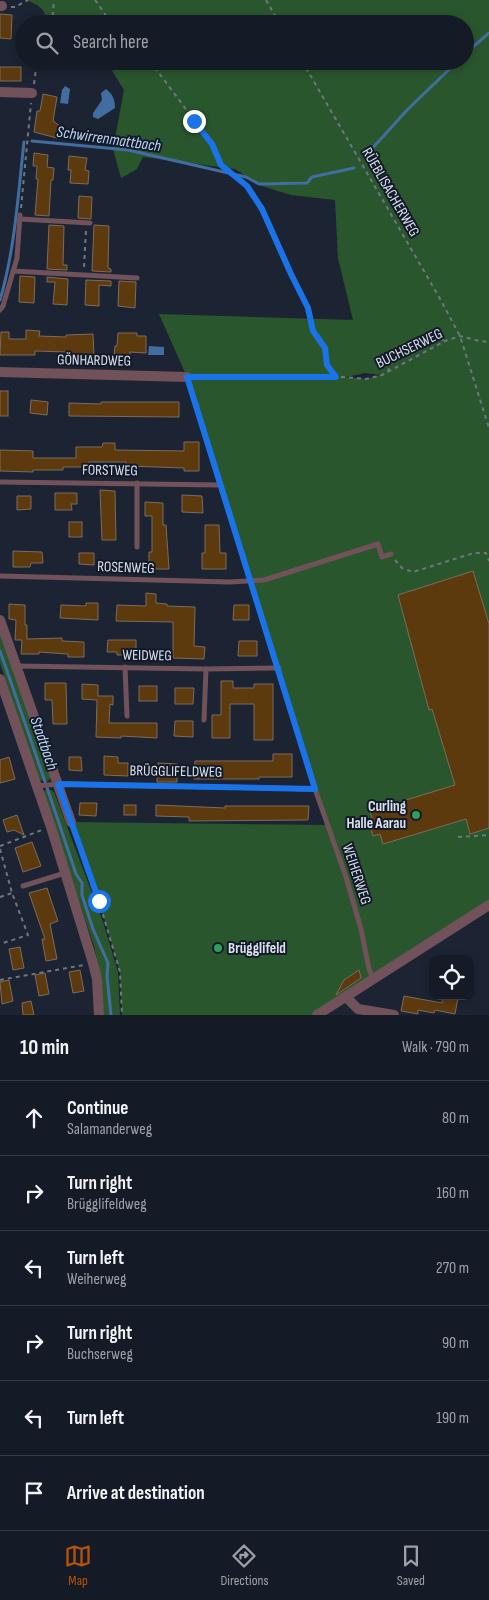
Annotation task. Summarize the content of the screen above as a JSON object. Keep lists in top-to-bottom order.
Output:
{
  "streets": {
    "street": ["GÖNHARDWEG"],
    "lane": [
      "FORSTWEG",
      "ROSENWEG",
      "WEIDWEG",
      "BRÜGGLIFELDWEG",
      "WEIHERWEG"
    ],
    "path": ["RÜEBLISACHERWEG", "BUCHSERWEG"]
  },
  "crossings": [
    ["RÜEBLISACHERWEG", "BUCHSERWEG"],
    ["BUCHSERWEG", "GÖNHARDWEG"],
    ["BUCHSERWEG", "WEIHERWEG"],
    ["GÖNHARDWEG", "WEIHERWEG"],
    ["FORSTWEG", "WEIHERWEG"],
    ["ROSENWEG", "WEIHERWEG"],
    ["WEIDWEG", "WEIHERWEG"],
    ["BRÜGGLIFELDWEG", "WEIHERWEG"]
  ],
  "water": ["Schwirrenmattbach", "Stadtbach"],
  "places": ["Curling Halle Aarau", "Brügglifeld"],
  "page": {
    "search": "Search here",
    "heading": ["10 min", "Walk · 790 m"],
    "list": [
      ["Continue", "Salamanderweg", "80 m"],
      ["Turn right", "Brügglifeldweg", "160 m"],
      ["Turn left", "Weiherweg", "270 m"],
      ["Turn right", "Buchserweg", "90 m"],
      ["Turn left", "190 m"],
      "Arrive at destination"
    ],
    "nav": ["Map", "Directions", "Saved"]
  }
}
